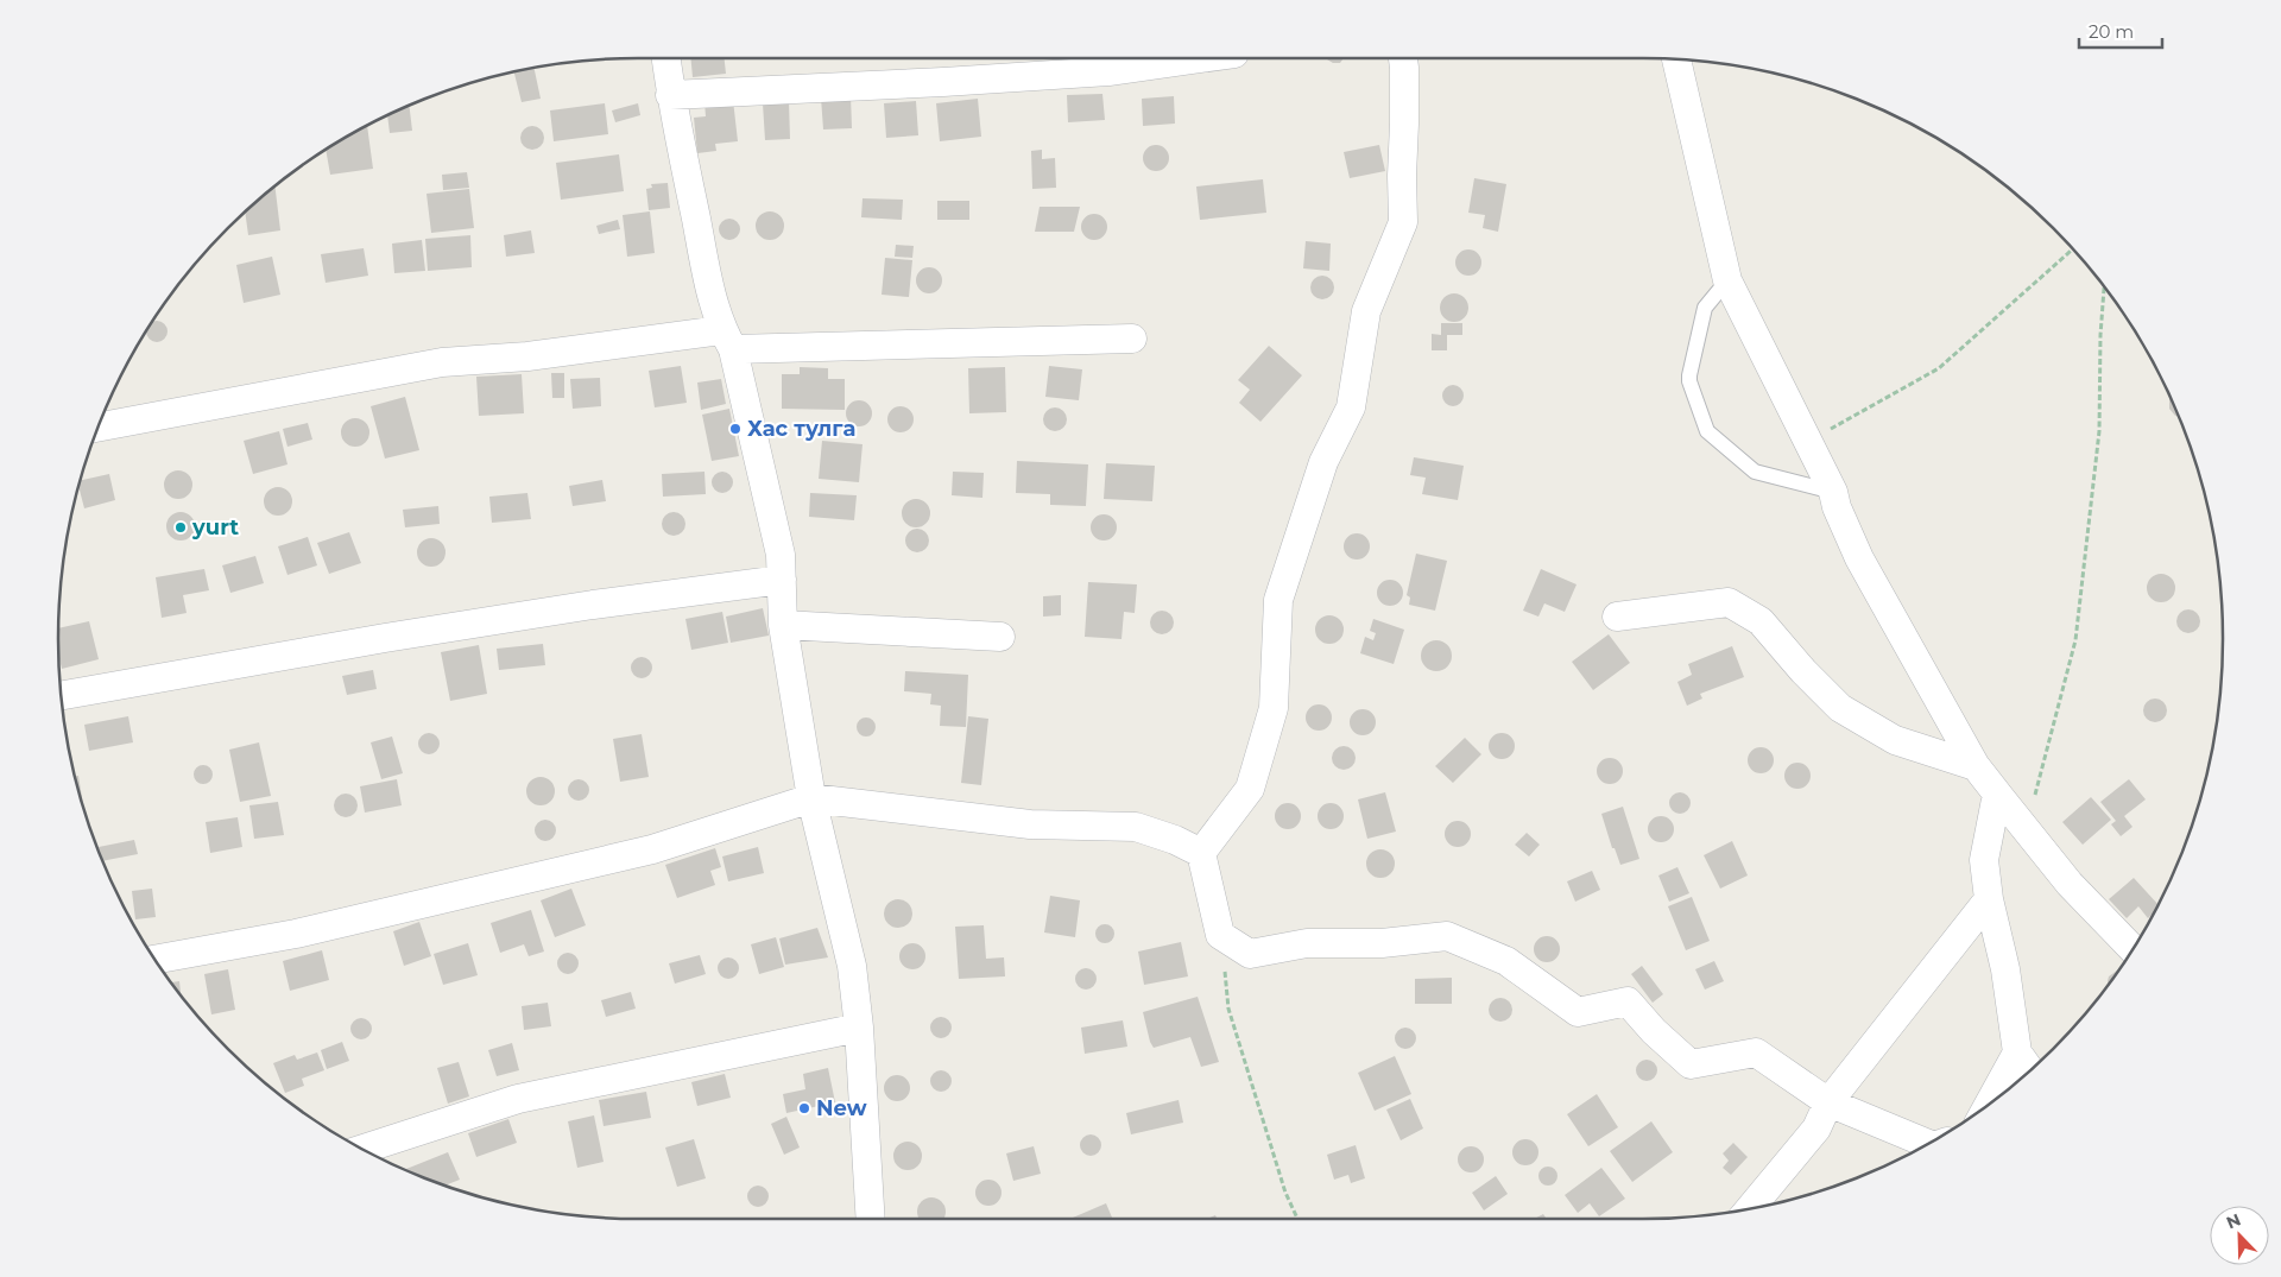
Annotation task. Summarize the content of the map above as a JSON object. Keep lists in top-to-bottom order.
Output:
{
  "places": ["Хас тулга", "yurt", "New"],
  "scale_bar": "20 m",
  "north": "top left"
}
